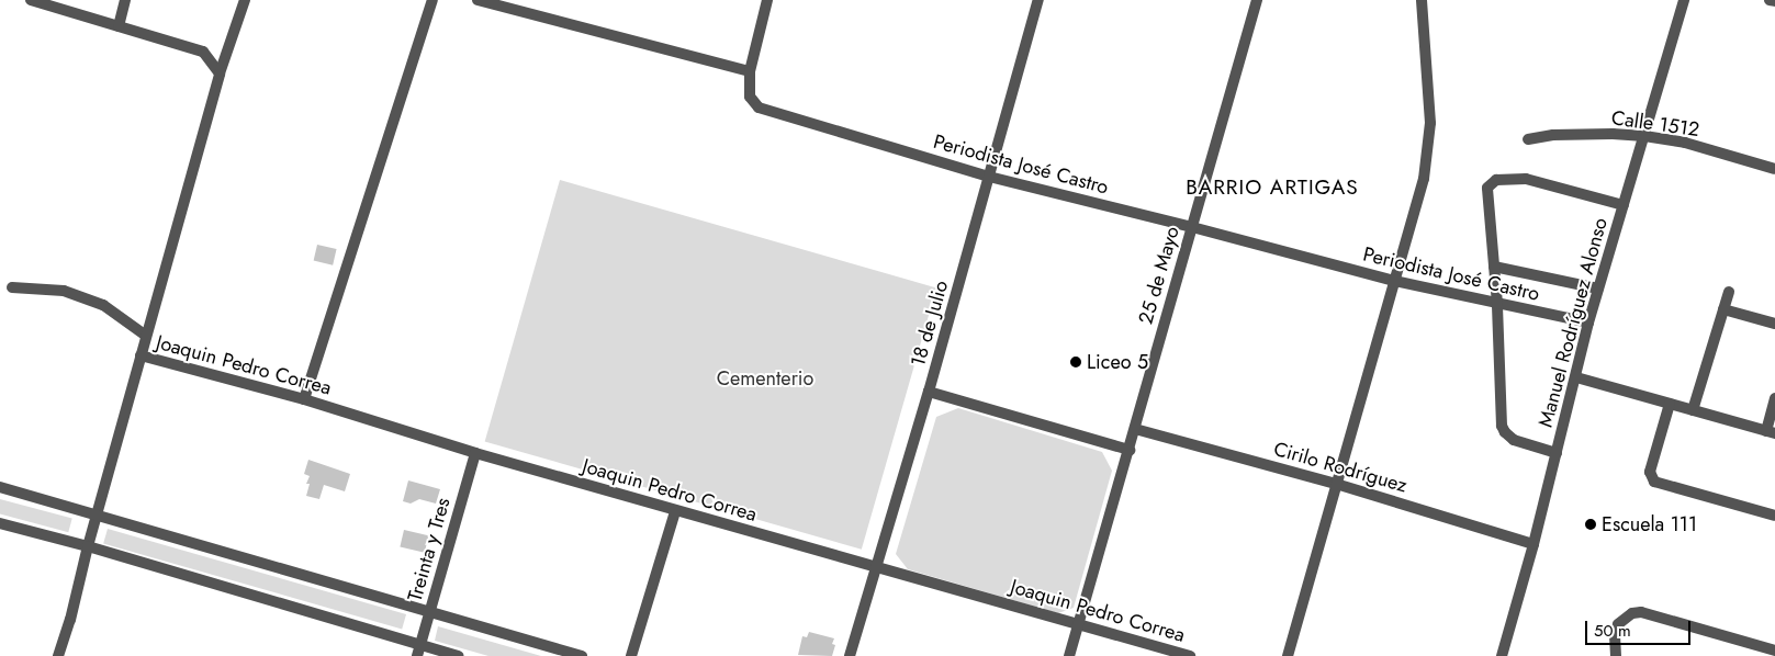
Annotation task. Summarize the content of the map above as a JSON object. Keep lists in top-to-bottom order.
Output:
{
  "streets": {
    "street": [
      "Calle 1512",
      "Periodista José Castro",
      "25 de Mayo",
      "Manuel Rodríguez Alonso",
      "18 de Julio",
      "Joaquin Pedro Correa",
      "Cirilo Rodríguez",
      "Treinta y Tres"
    ]
  },
  "crossings": [
    ["Calle 1512", "Manuel Rodríguez Alonso"],
    ["Periodista José Castro", "25 de Mayo"],
    ["Periodista José Castro", "Manuel Rodríguez Alonso"],
    ["Periodista José Castro", "18 de Julio"],
    ["25 de Mayo", "Joaquin Pedro Correa"],
    ["25 de Mayo", "Cirilo Rodríguez"],
    ["Manuel Rodríguez Alonso", "Cirilo Rodríguez"],
    ["18 de Julio", "Joaquin Pedro Correa"],
    ["Joaquin Pedro Correa", "Treinta y Tres"]
  ],
  "districts": ["BARRIO ARTIGAS"],
  "parks": ["Cementerio"],
  "places": ["Liceo 5", "Escuela 111"],
  "scale_bar": "50 m"
}
